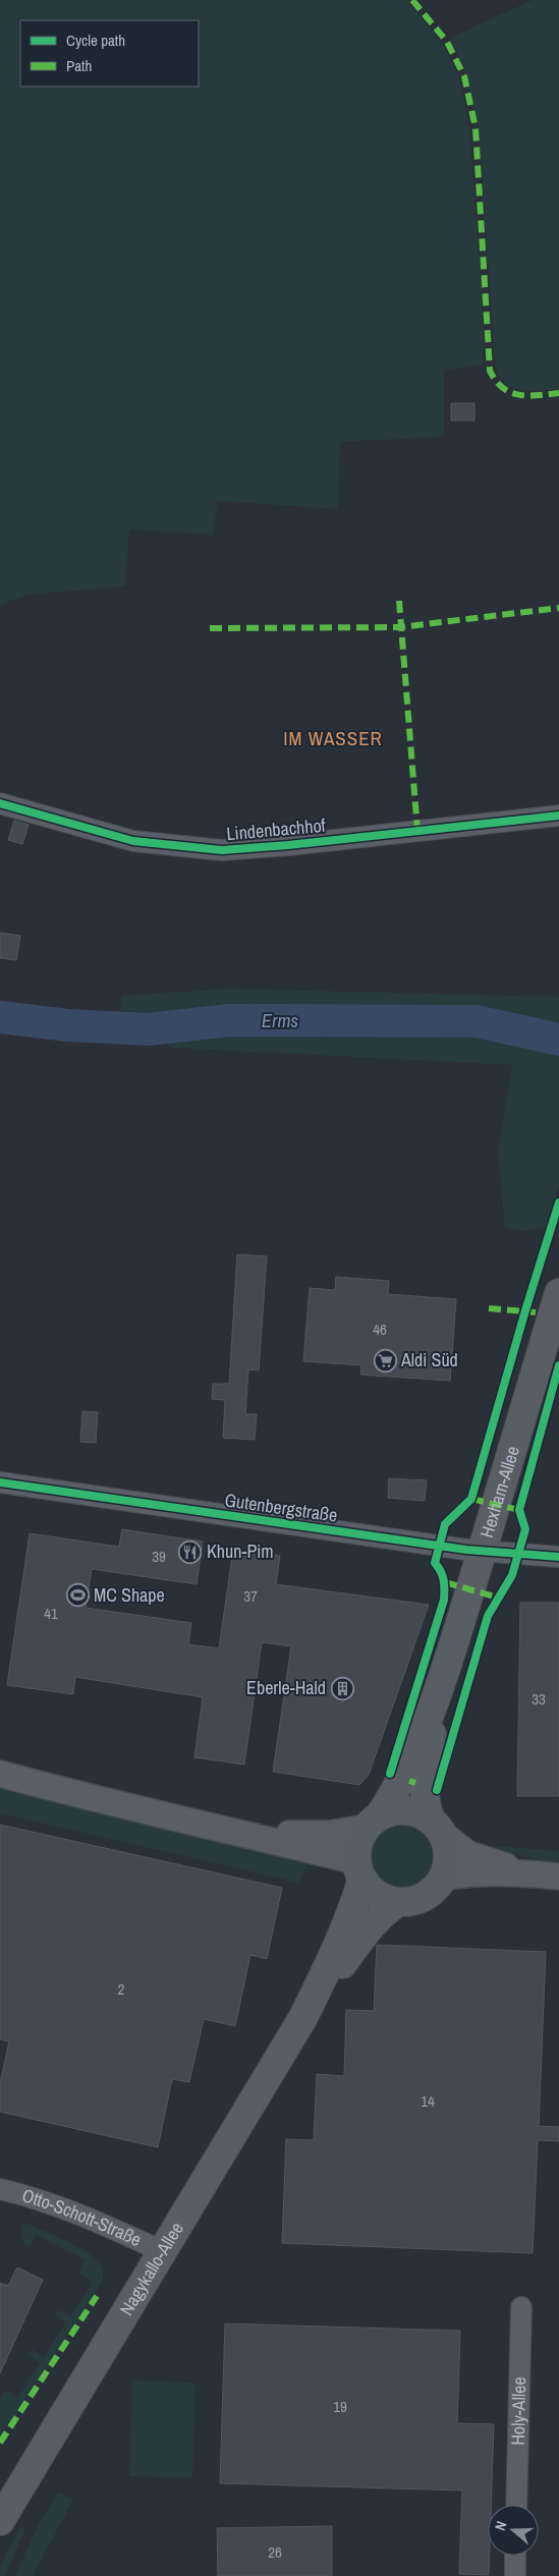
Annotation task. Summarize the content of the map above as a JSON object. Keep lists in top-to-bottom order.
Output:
{
  "streets": {
    "main road": ["Hexham-Allee", "Nagykallo-Allee"],
    "street": [
      "Lindenbachhof",
      "Gutenbergstraße",
      "Otto-Schott-Straße",
      "Holy-Allee"
    ]
  },
  "crossings": [
    ["Hexham-Allee", "Gutenbergstraße"],
    ["Hexham-Allee", "Nagykallo-Allee"],
    ["Otto-Schott-Straße", "Nagykallo-Allee"]
  ],
  "districts": ["IM WASSER"],
  "water": ["Erms"],
  "places": {
    "supermarket": ["Aldi Süd"],
    "restaurant": ["Khun-Pim"],
    "sports": ["MC Shape"],
    "building": ["Eberle-Hald"]
  },
  "house_numbers": [
    "46",
    "39",
    "37",
    "41",
    "33",
    "2",
    "14",
    "19",
    "26"
  ],
  "legend": ["Cycle path", "Path"],
  "north": "left"
}
